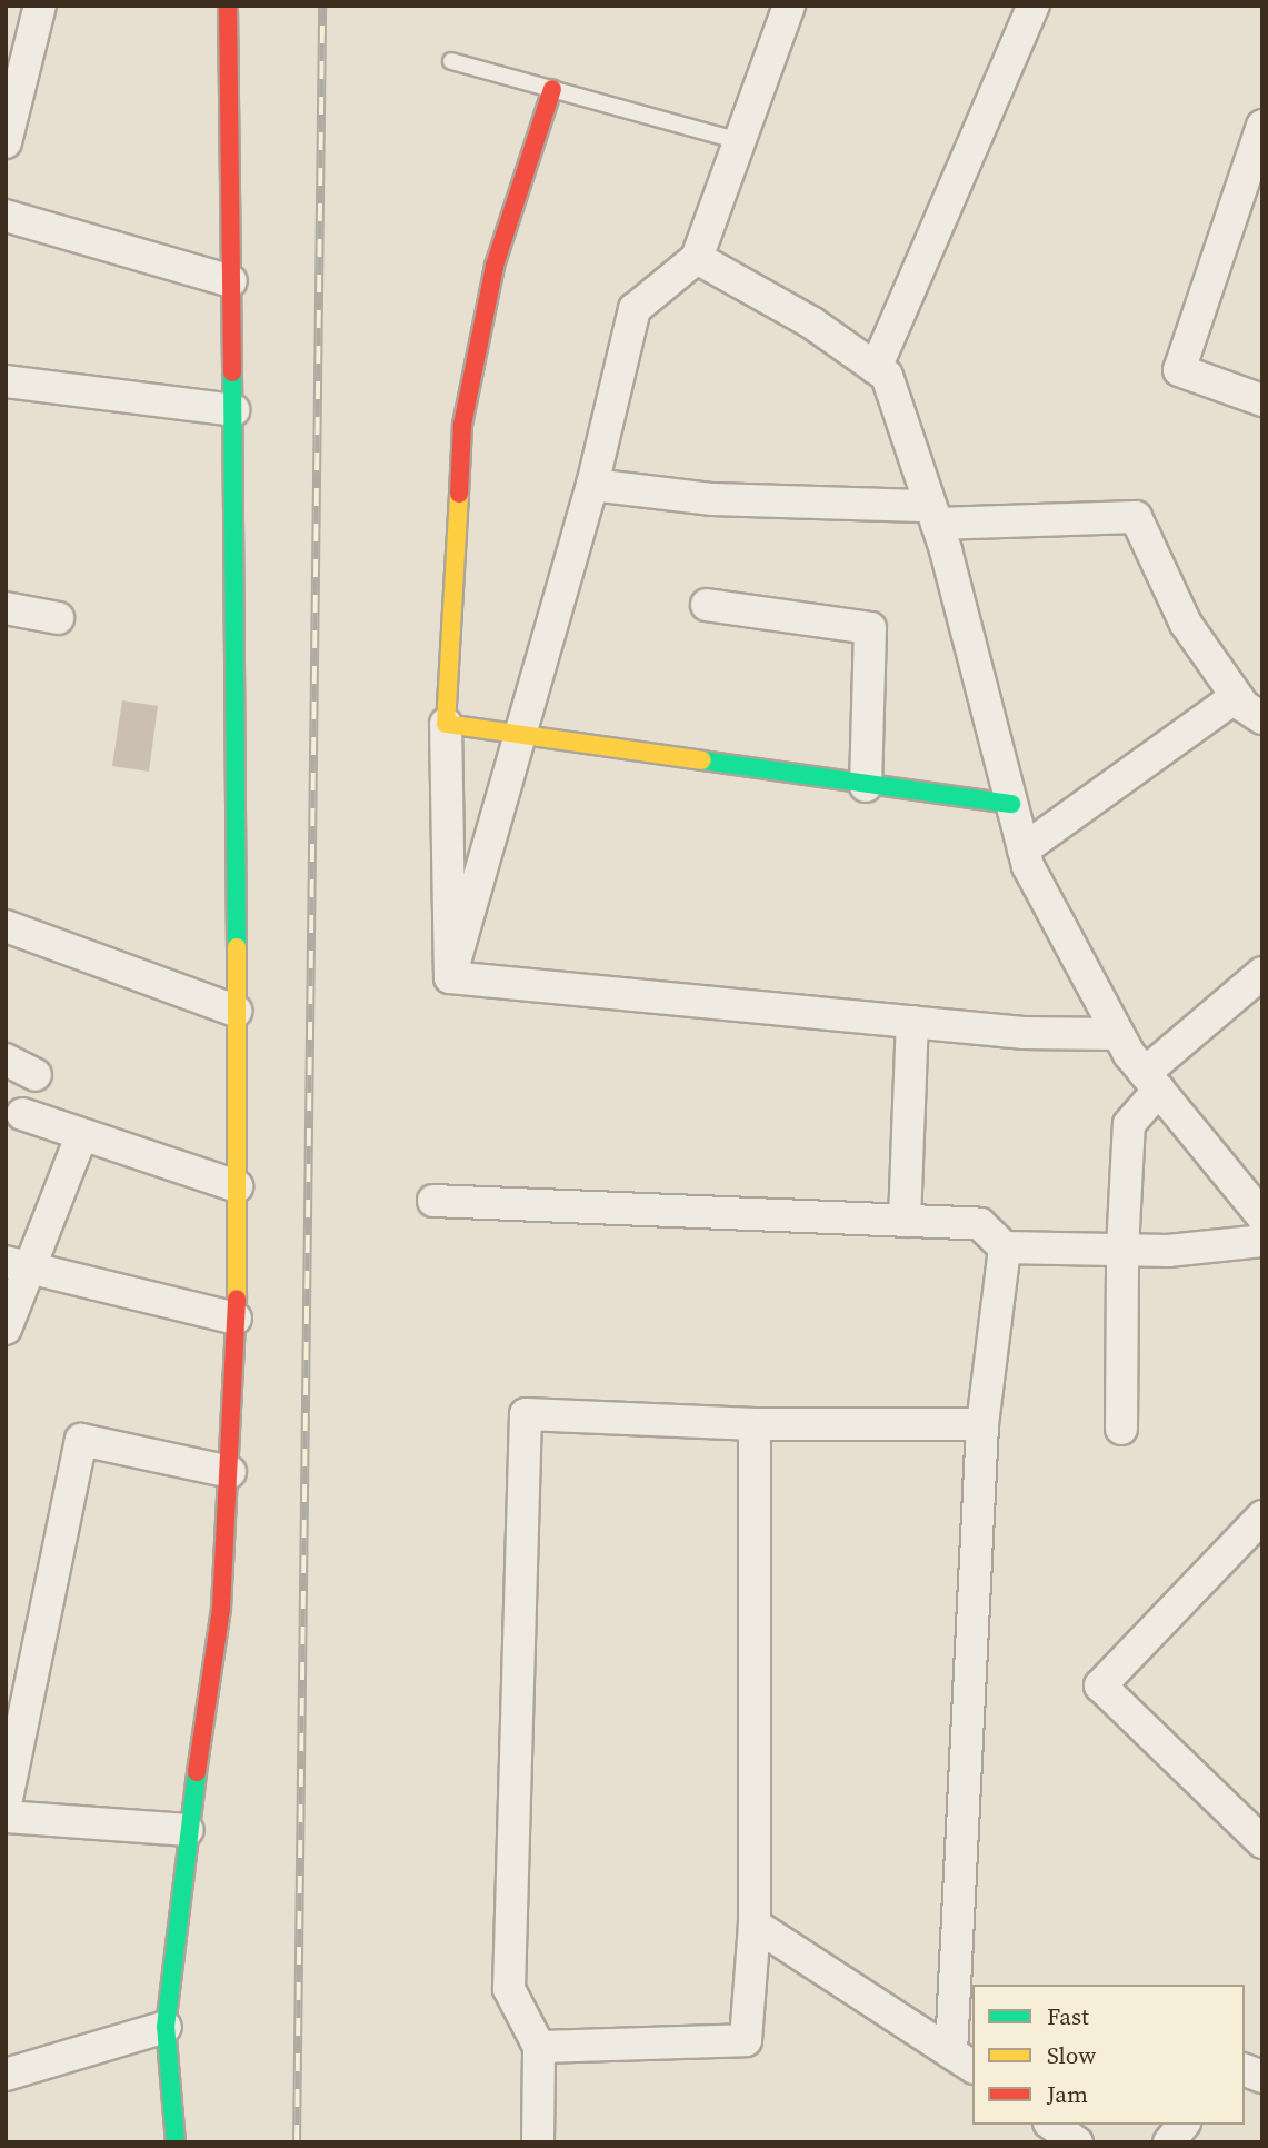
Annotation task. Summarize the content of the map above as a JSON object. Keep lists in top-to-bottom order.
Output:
{
  "legend": ["Fast", "Slow", "Jam"]
}
